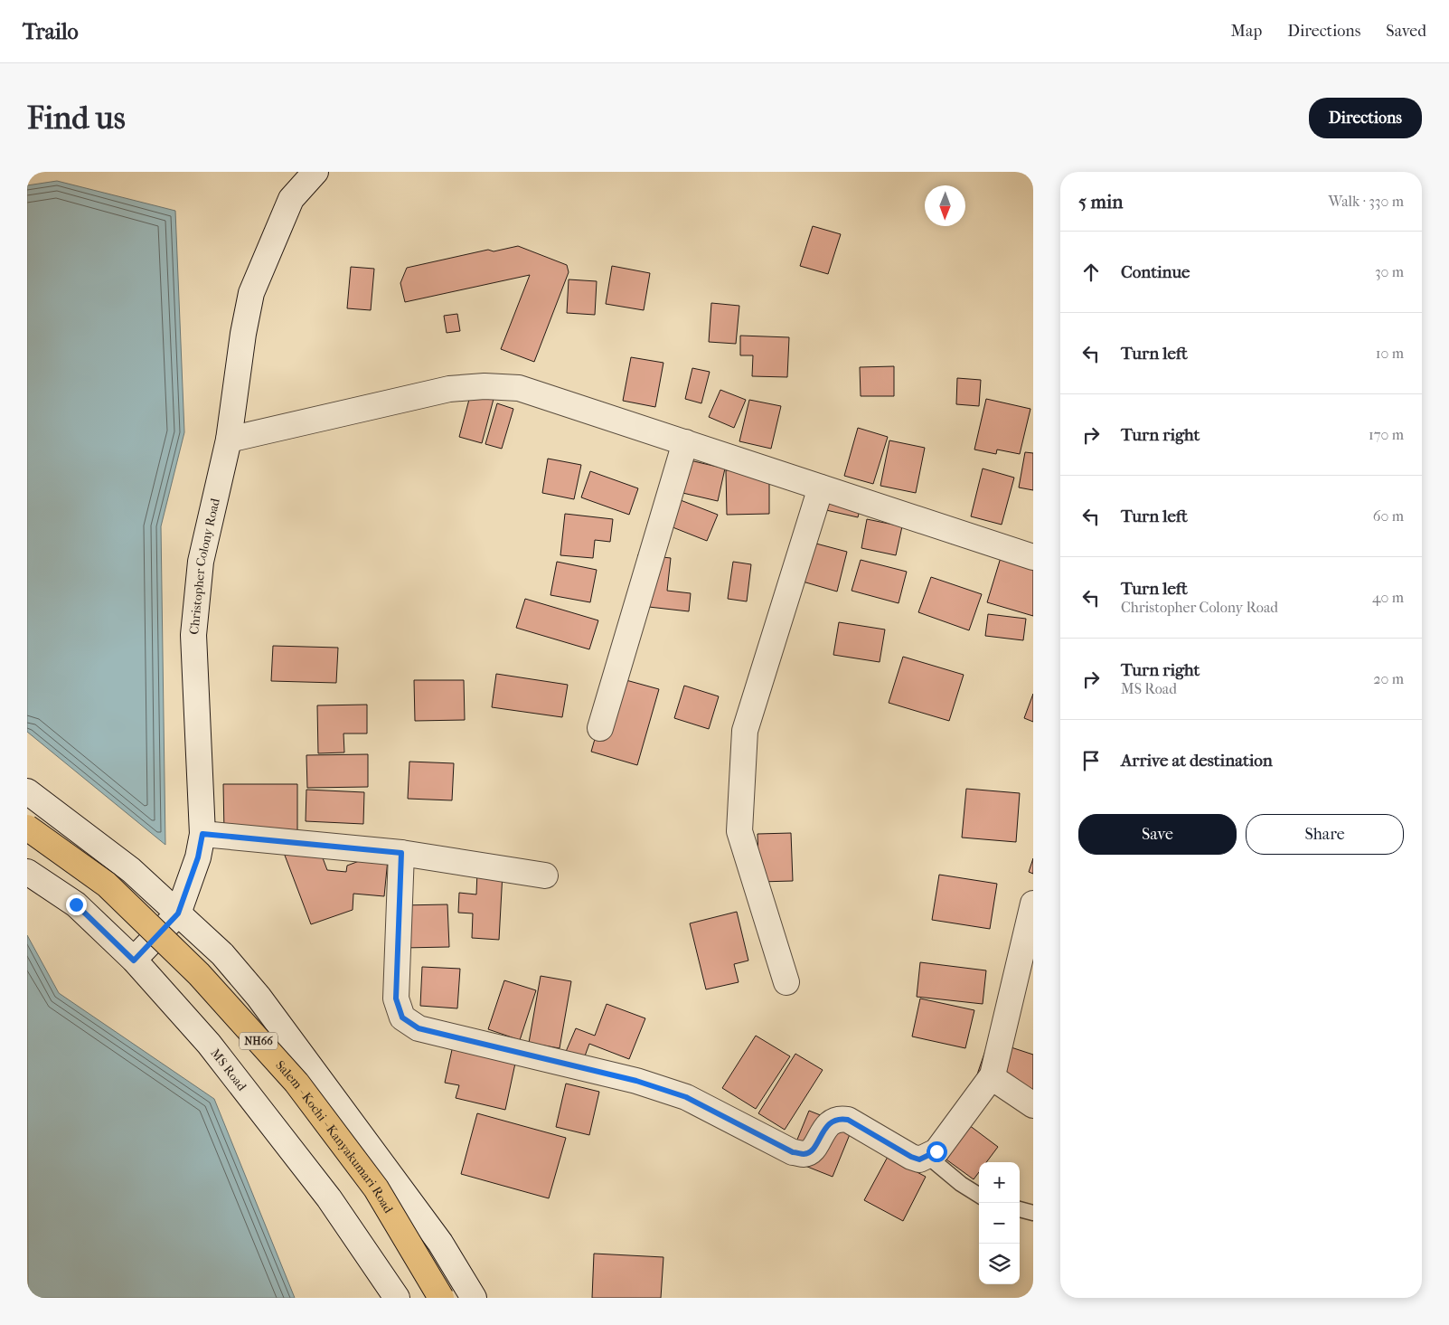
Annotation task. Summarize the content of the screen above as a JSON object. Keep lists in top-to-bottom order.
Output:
{
  "streets": {
    "highway": ["NH66", "Salem - Kochi - Kanyakumari Road"],
    "street": ["Christopher Colony Road", "MS Road"]
  },
  "crossings": [
    ["Christopher Colony Road", "MS Road"]
  ],
  "north": "bottom",
  "page": {
    "header": "Trailo",
    "nav": ["Map", "Directions", "Saved"],
    "buttons": [
      "Directions",
      ["Save", "Share"]
    ],
    "title": "Find us",
    "heading": ["5 min", "Walk · 330 m"],
    "list": [
      ["Continue", "30 m"],
      ["Turn left", "10 m"],
      ["Turn right", "170 m"],
      ["Turn left", "60 m"],
      ["Turn left", "Christopher Colony Road", "40 m"],
      ["Turn right", "MS Road", "20 m"],
      "Arrive at destination"
    ],
    "map_buttons": ["+", "−"]
  }
}
